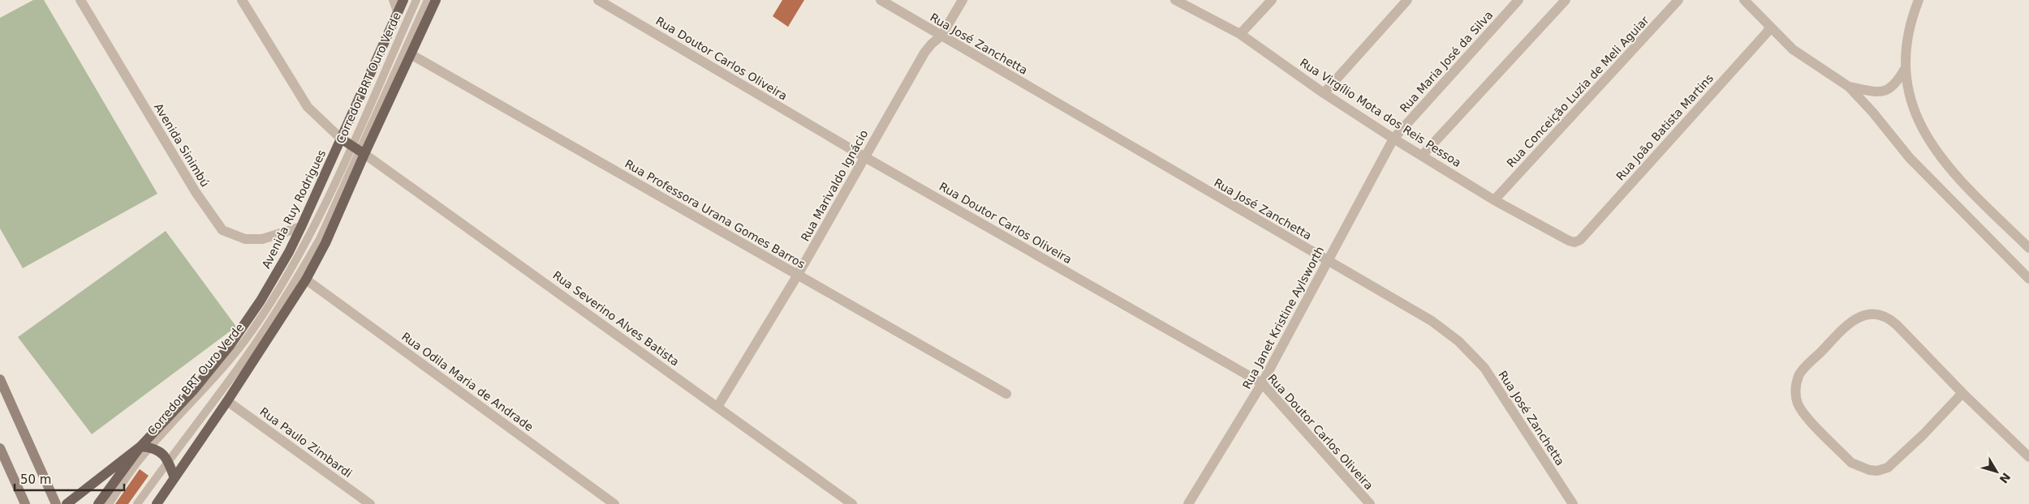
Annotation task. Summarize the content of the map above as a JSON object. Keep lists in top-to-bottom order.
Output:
{
  "streets": {
    "main road": ["Avenida Ruy Rodrigues"],
    "street": [
      "Rua José Zanchetta",
      "Rua Doutor Carlos Oliveira",
      "Rua Maria José da Silva",
      "Rua Conceição Luzia de Meli Aguiar",
      "Rua Virgílio Mota dos Reis Pessoa",
      "Rua João Batista Martins",
      "Avenida Sinimbú",
      "Rua Marivaldo Ignácio",
      "Rua Professora Urana Gomes Barros",
      "Rua Janet Kristine Aylsworth",
      "Rua Severino Alves Batista",
      "Rua Odila Maria de Andrade",
      "Rua Paulo Zimbardi"
    ],
    "lane": ["Corredor BRT Ouro Verde"]
  },
  "crossings": [
    ["Rua José Zanchetta", "Rua Marivaldo Ignácio"],
    ["Rua José Zanchetta", "Rua Janet Kristine Aylsworth"],
    ["Rua Doutor Carlos Oliveira", "Rua Marivaldo Ignácio"],
    ["Rua Doutor Carlos Oliveira", "Rua Janet Kristine Aylsworth"],
    ["Rua Maria José da Silva", "Rua Virgílio Mota dos Reis Pessoa"],
    ["Rua Maria José da Silva", "Rua Janet Kristine Aylsworth"],
    ["Corredor BRT Ouro Verde", "Rua Severino Alves Batista"],
    ["Rua Conceição Luzia de Meli Aguiar", "Rua Virgílio Mota dos Reis Pessoa"],
    ["Rua Virgílio Mota dos Reis Pessoa", "Rua João Batista Martins"],
    ["Rua Virgílio Mota dos Reis Pessoa", "Rua Janet Kristine Aylsworth"],
    ["Avenida Sinimbú", "Avenida Ruy Rodrigues"],
    ["Rua Marivaldo Ignácio", "Rua Professora Urana Gomes Barros"],
    ["Rua Marivaldo Ignácio", "Rua Severino Alves Batista"]
  ],
  "scale_bar": "50 m",
  "north": "bottom right"
}
